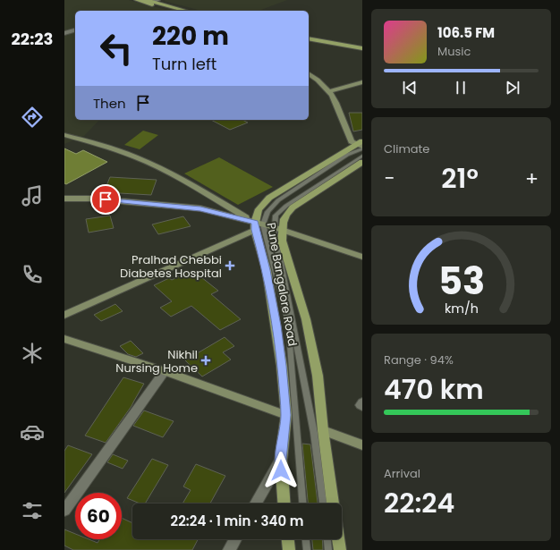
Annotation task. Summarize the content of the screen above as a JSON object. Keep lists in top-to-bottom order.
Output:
{
  "streets": {
    "main road": ["Pune Bangalore Road"]
  },
  "places": {
    "health": ["Pralhad Chebbi Diabetes Hospital", "Nikhil Nursing Home"]
  },
  "page": {
    "tabs": "22:23",
    "turn": ["220 m", "Turn left"],
    "song": ["106.5 FM", "Music"],
    "then": "Then",
    "tile": [
      "Climate",
      ["Range · 94%", "470 km"],
      ["Arrival", "22:24"]
    ],
    "heat": ["−", "21°", "+"],
    "limit": "60",
    "trip": "22:24 · 1 min · 340 m",
    "gauge": ["53", "km/h"]
  }
}
